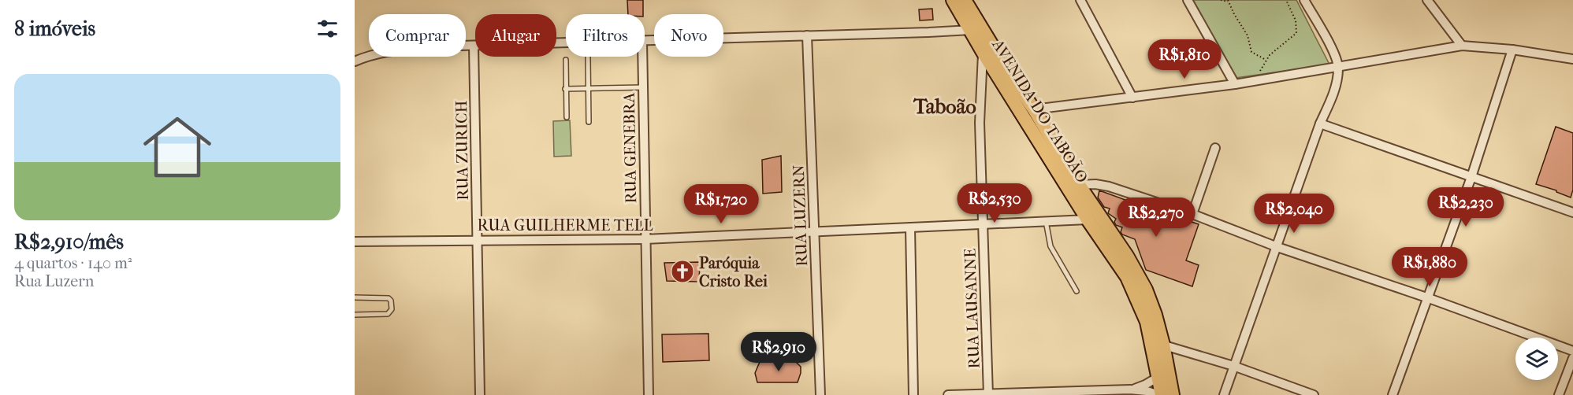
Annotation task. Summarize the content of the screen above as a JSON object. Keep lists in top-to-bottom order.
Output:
{
  "streets": {
    "main road": ["AVENIDA DO TABOÃO"],
    "street": [
      "RUA GENEBRA",
      "RUA ZURICH",
      "RUA LUZERN",
      "RUA GUILHERME TELL",
      "RUA LAUSANNE"
    ]
  },
  "crossings": [
    ["AVENIDA DO TABOÃO", "RUA GUILHERME TELL"],
    ["AVENIDA DO TABOÃO", "RUA LAUSANNE"],
    ["RUA GENEBRA", "RUA GUILHERME TELL"],
    ["RUA ZURICH", "RUA GUILHERME TELL"],
    ["RUA LUZERN", "RUA GUILHERME TELL"],
    ["RUA GUILHERME TELL", "RUA LAUSANNE"]
  ],
  "districts": ["Taboão"],
  "places": {
    "church": ["Paróquia Cristo Rei"]
  },
  "page": {
    "heading": "8 imóveis",
    "chip": [
      "Comprar",
      "Alugar",
      "Filtros",
      "Novo"
    ],
    "price": [
      "R$1,810",
      "R$2,530",
      "R$1,720",
      "R$2,230",
      "R$2,040",
      "R$2,270",
      "R$1,880",
      "R$2,910"
    ],
    "list": [
      {
        "name": "R$2,910/mês",
        "note": "4 quartos · 140 m² · Rua Luzern"
      }
    ]
  }
}
